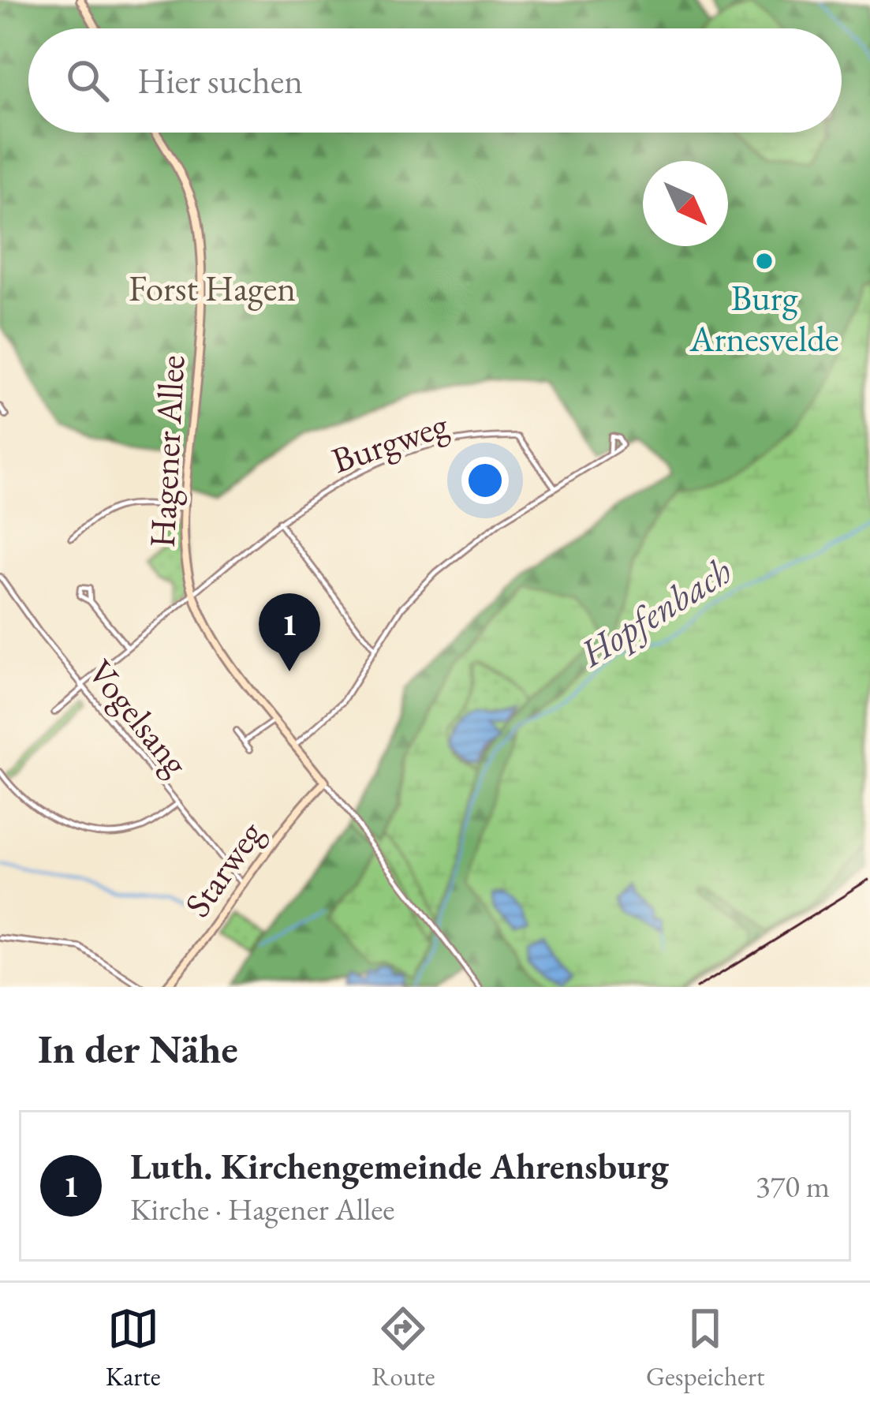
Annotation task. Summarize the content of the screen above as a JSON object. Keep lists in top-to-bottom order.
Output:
{
  "streets": {
    "street": [
      "Burgweg",
      "Hagener Allee",
      "Vogelsang",
      "Starweg"
    ]
  },
  "crossings": [
    ["Burgweg", "Hagener Allee"],
    ["Burgweg", "Vogelsang"],
    ["Hagener Allee", "Starweg"],
    ["Vogelsang", "Starweg"]
  ],
  "water": ["Hopfenbach"],
  "parks": ["Forst Hagen"],
  "places": ["Burg Arnesvelde"],
  "north": "bottom right",
  "page": {
    "search": "Hier suchen",
    "pins": "1",
    "heading": "In der Nähe",
    "list": [
      {
        "mark": "1",
        "name": "Luth. Kirchengemeinde Ahrensburg",
        "note": "Kirche · Hagener Allee",
        "value": "370 m"
      }
    ],
    "nav": ["Karte", "Route", "Gespeichert"]
  }
}
